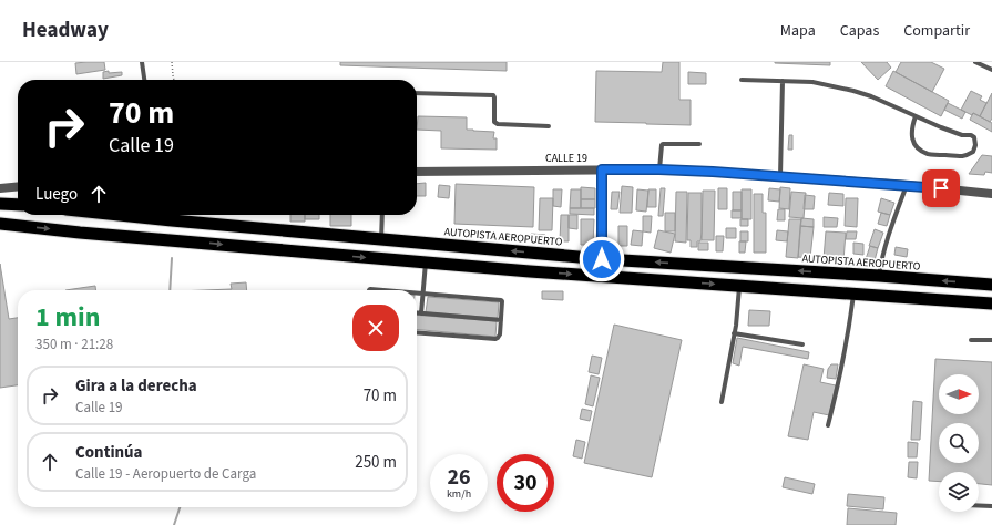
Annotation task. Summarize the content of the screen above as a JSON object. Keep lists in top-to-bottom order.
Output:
{
  "streets": {
    "highway": ["AUTOPISTA AEROPUERTO"],
    "street": ["CALLE 19"]
  },
  "north": "right",
  "page": {
    "header": "Headway",
    "nav": ["Mapa", "Capas", "Compartir"],
    "turn": ["70 m", "Calle 19"],
    "then": "Luego",
    "heading": ["1 min", "350 m · 21:28"],
    "list": [
      {
        "name": "Gira a la derecha",
        "note": "Calle 19",
        "value": "70 m"
      },
      {
        "name": "Continúa",
        "note": "Calle 19 - Aeropuerto de Carga",
        "value": "250 m"
      }
    ],
    "speed": "26 km/h",
    "limit": "30"
  }
}
